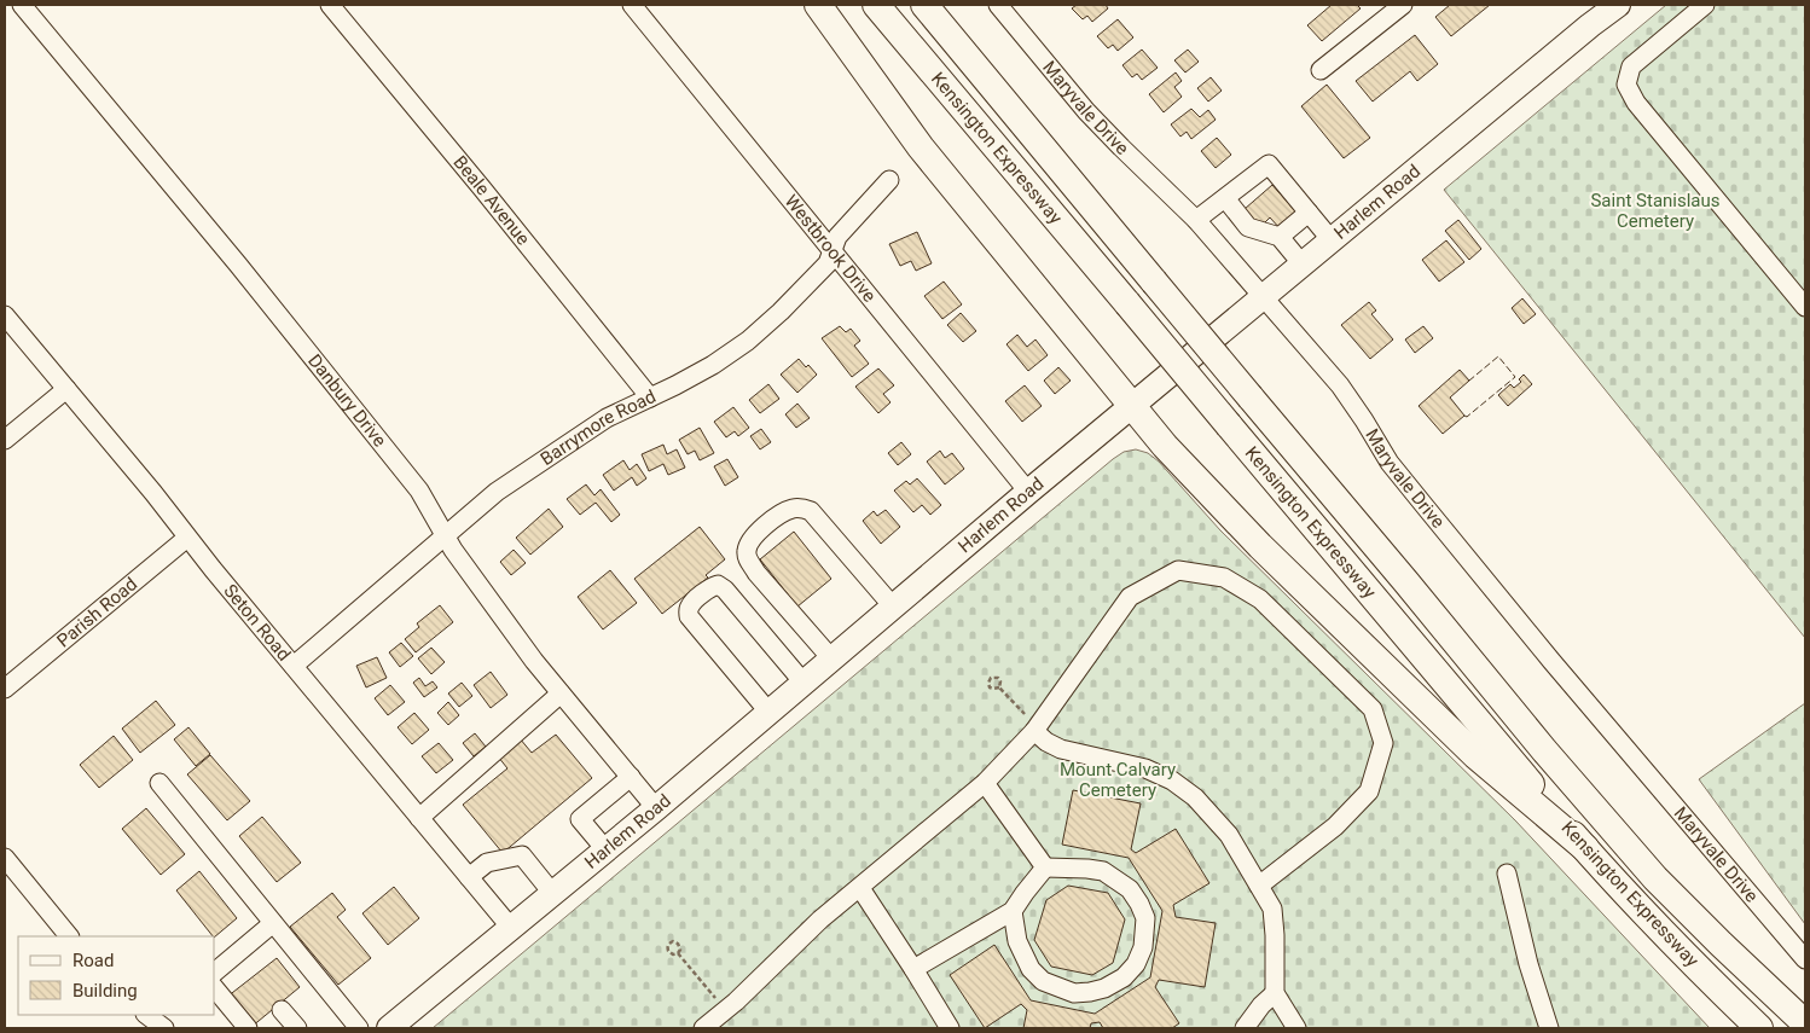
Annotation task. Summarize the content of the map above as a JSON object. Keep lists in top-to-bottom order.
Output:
{
  "streets": {
    "highway": ["Kensington Expressway"],
    "main road": ["Harlem Road"],
    "street": [
      "Maryvale Drive",
      "Beale Avenue",
      "Westbrook Drive",
      "Danbury Drive",
      "Barrymore Road",
      "Parish Road",
      "Seton Road"
    ]
  },
  "crossings": [
    ["Maryvale Drive", "Harlem Road"],
    ["Beale Avenue", "Barrymore Road"],
    ["Harlem Road", "Westbrook Drive"],
    ["Harlem Road", "Danbury Drive"],
    ["Harlem Road", "Seton Road"],
    ["Westbrook Drive", "Barrymore Road"],
    ["Danbury Drive", "Barrymore Road"],
    ["Barrymore Road", "Seton Road"],
    ["Parish Road", "Seton Road"]
  ],
  "parks": ["Saint Stanislaus Cemetery", "Mount Calvary Cemetery"],
  "legend": ["Road", "Building"]
}
